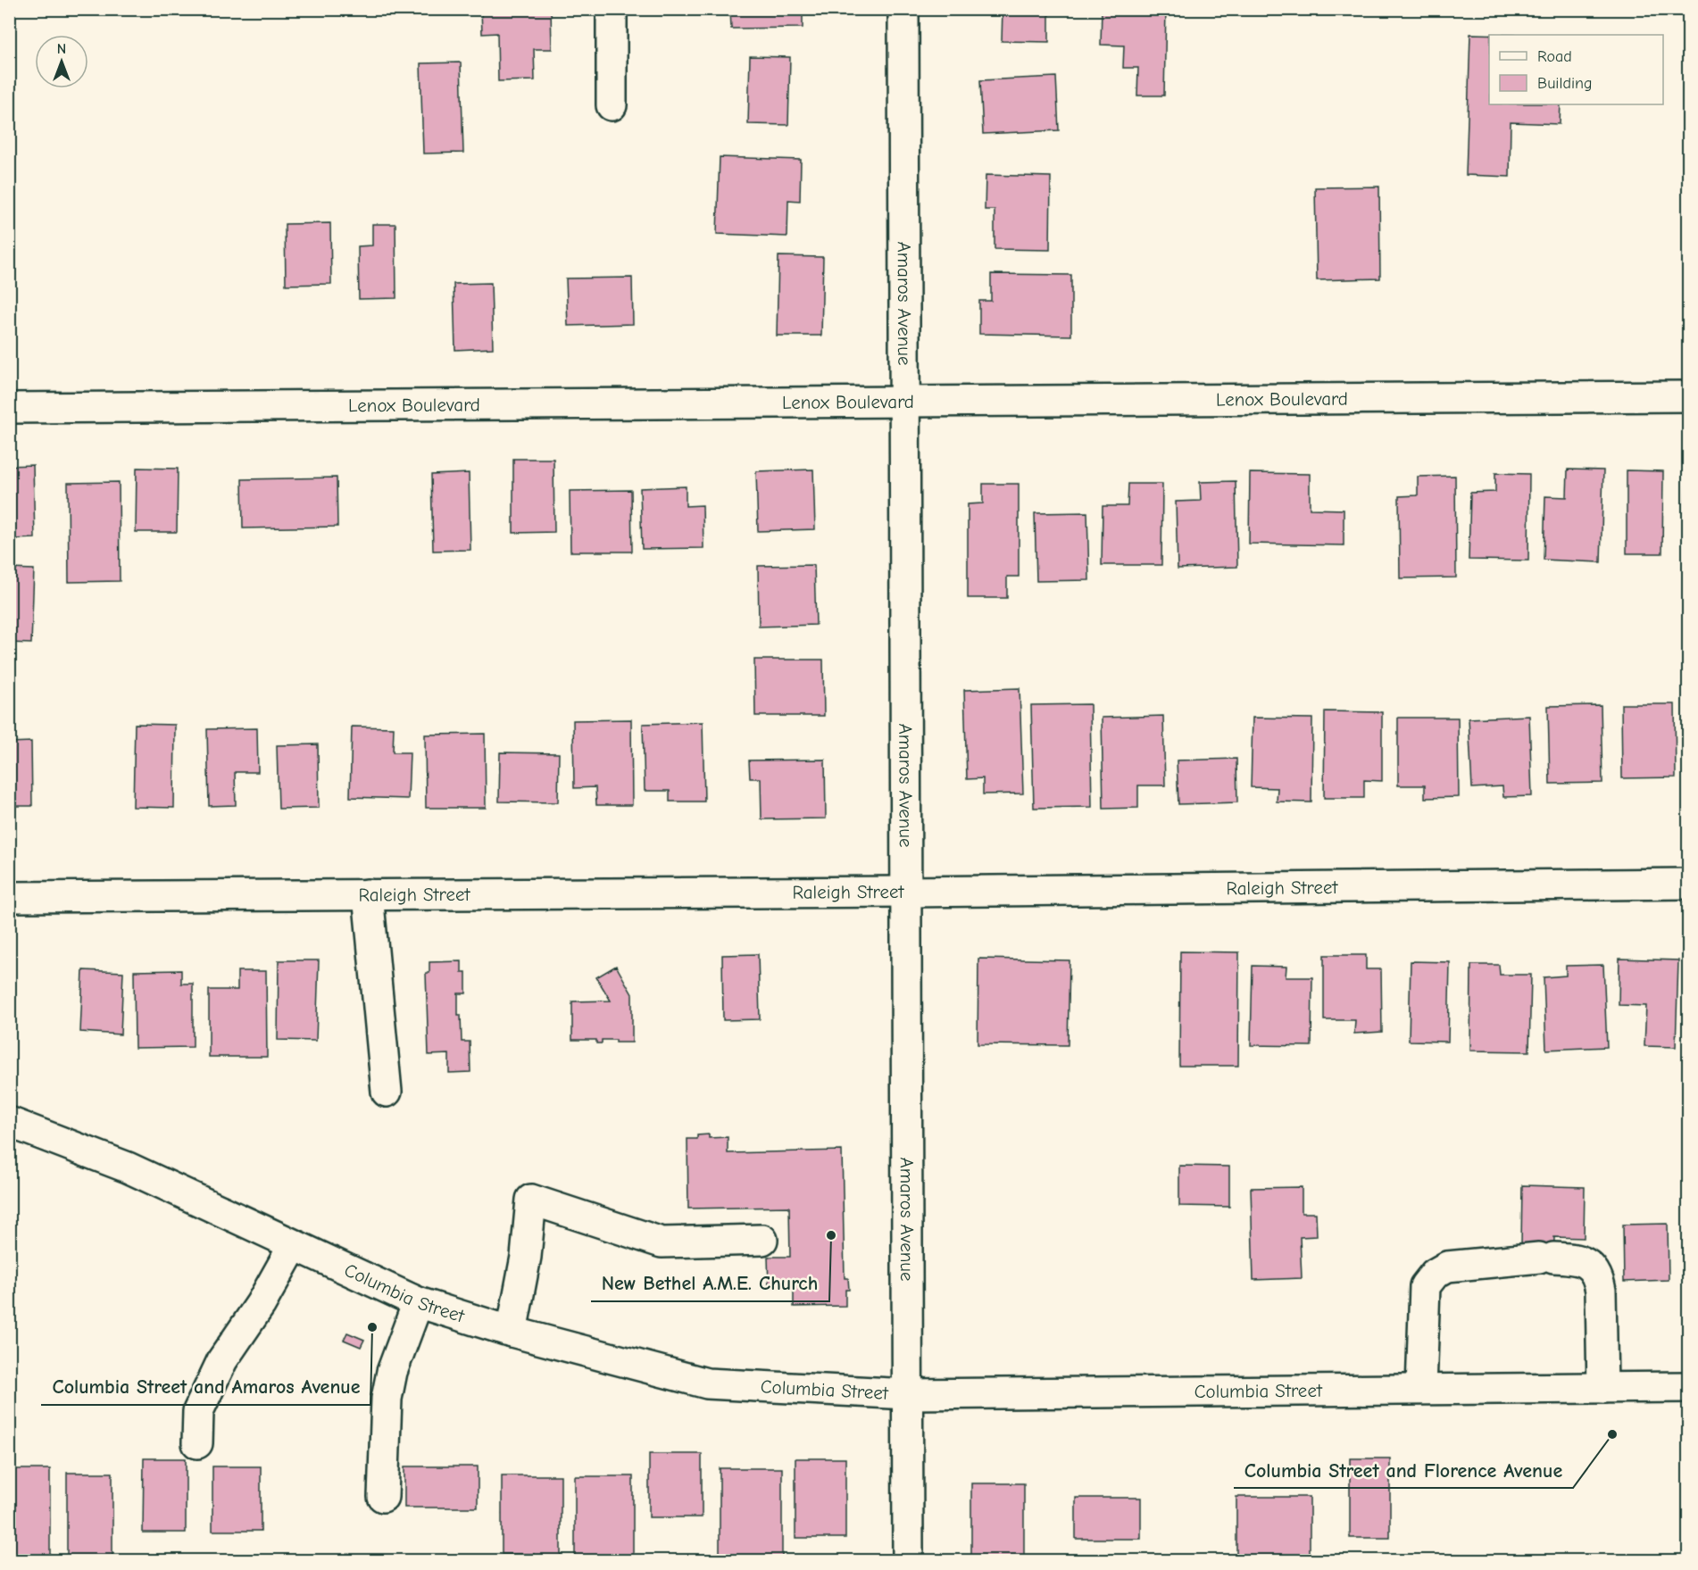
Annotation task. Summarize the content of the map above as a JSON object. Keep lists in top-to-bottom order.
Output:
{
  "streets": {
    "street": [
      "Amaros Avenue",
      "Lenox Boulevard",
      "Raleigh Street",
      "Columbia Street"
    ]
  },
  "crossings": [
    ["Amaros Avenue", "Lenox Boulevard"],
    ["Amaros Avenue", "Raleigh Street"],
    ["Amaros Avenue", "Columbia Street"]
  ],
  "places": ["New Bethel A.M.E. Church", "Columbia Street and Amaros Avenue", "Columbia Street and Florence Avenue"],
  "legend": ["Road", "Building"],
  "north": "top"
}
